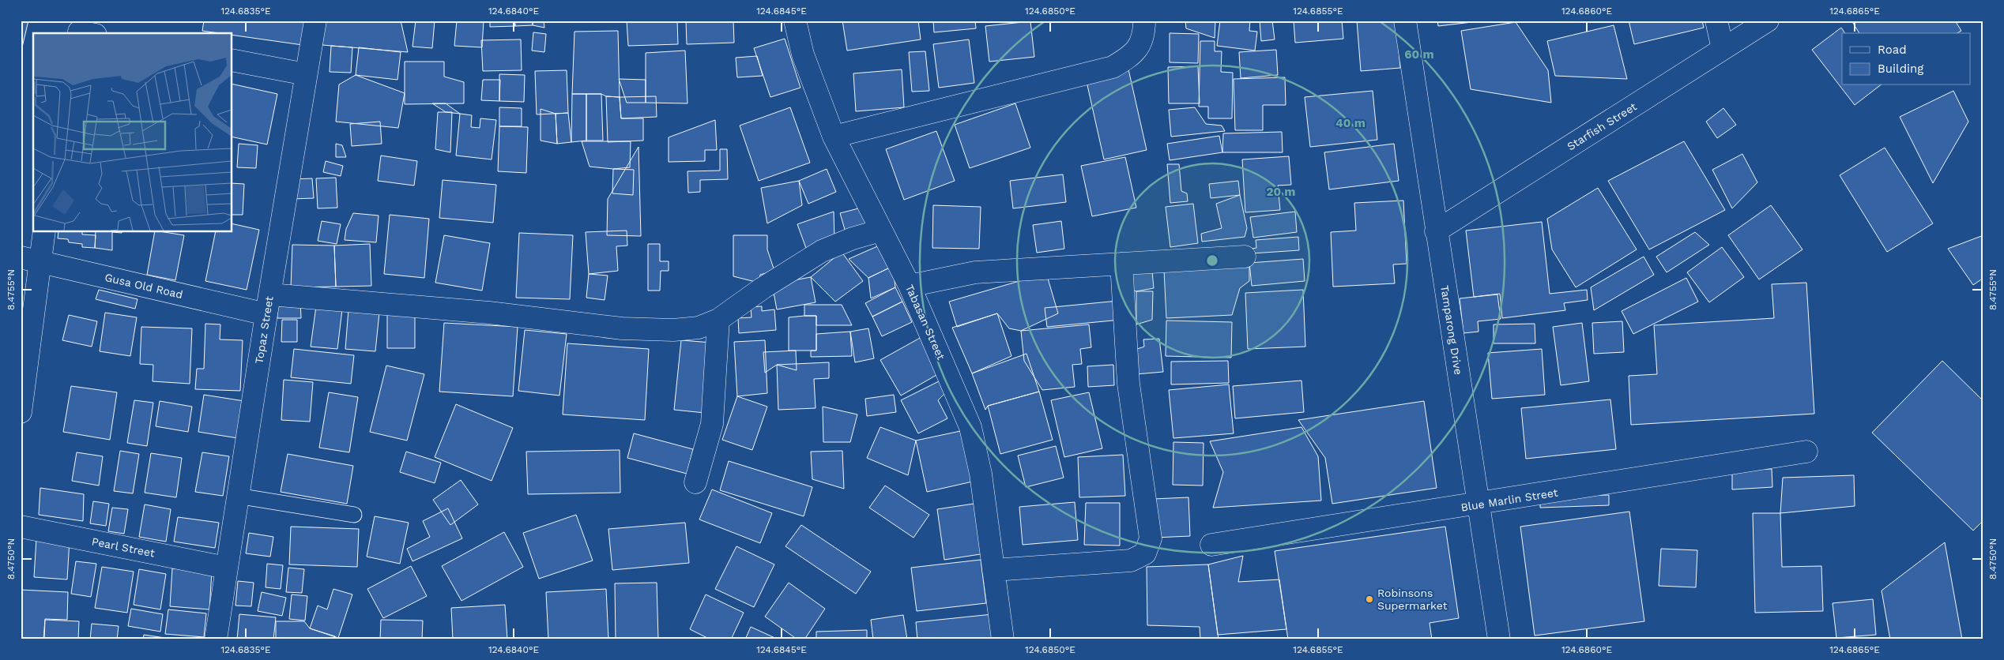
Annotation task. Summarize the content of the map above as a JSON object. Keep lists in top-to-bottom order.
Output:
{
  "streets": {
    "street": [
      "Starfish Street",
      "Gusa Old Road",
      "Tabasan Street",
      "Topaz Street",
      "Tamparong Drive",
      "Blue Marlin Street",
      "Pearl Street"
    ]
  },
  "crossings": [
    ["Starfish Street", "Tamparong Drive"],
    ["Gusa Old Road", "Tabasan Street"],
    ["Gusa Old Road", "Topaz Street"],
    ["Topaz Street", "Pearl Street"],
    ["Tamparong Drive", "Blue Marlin Street"]
  ],
  "places": ["Robinsons Supermarket"],
  "legend": ["Road", "Building"],
  "coordinates": [
    "124.6835°E",
    "124.6840°E",
    "124.6845°E",
    "124.6850°E",
    "124.6855°E",
    "124.6860°E",
    "124.6865°E",
    "8.4755°N",
    "8.4750°N"
  ],
  "rings": ["60 m", "40 m", "20 m"]
}
